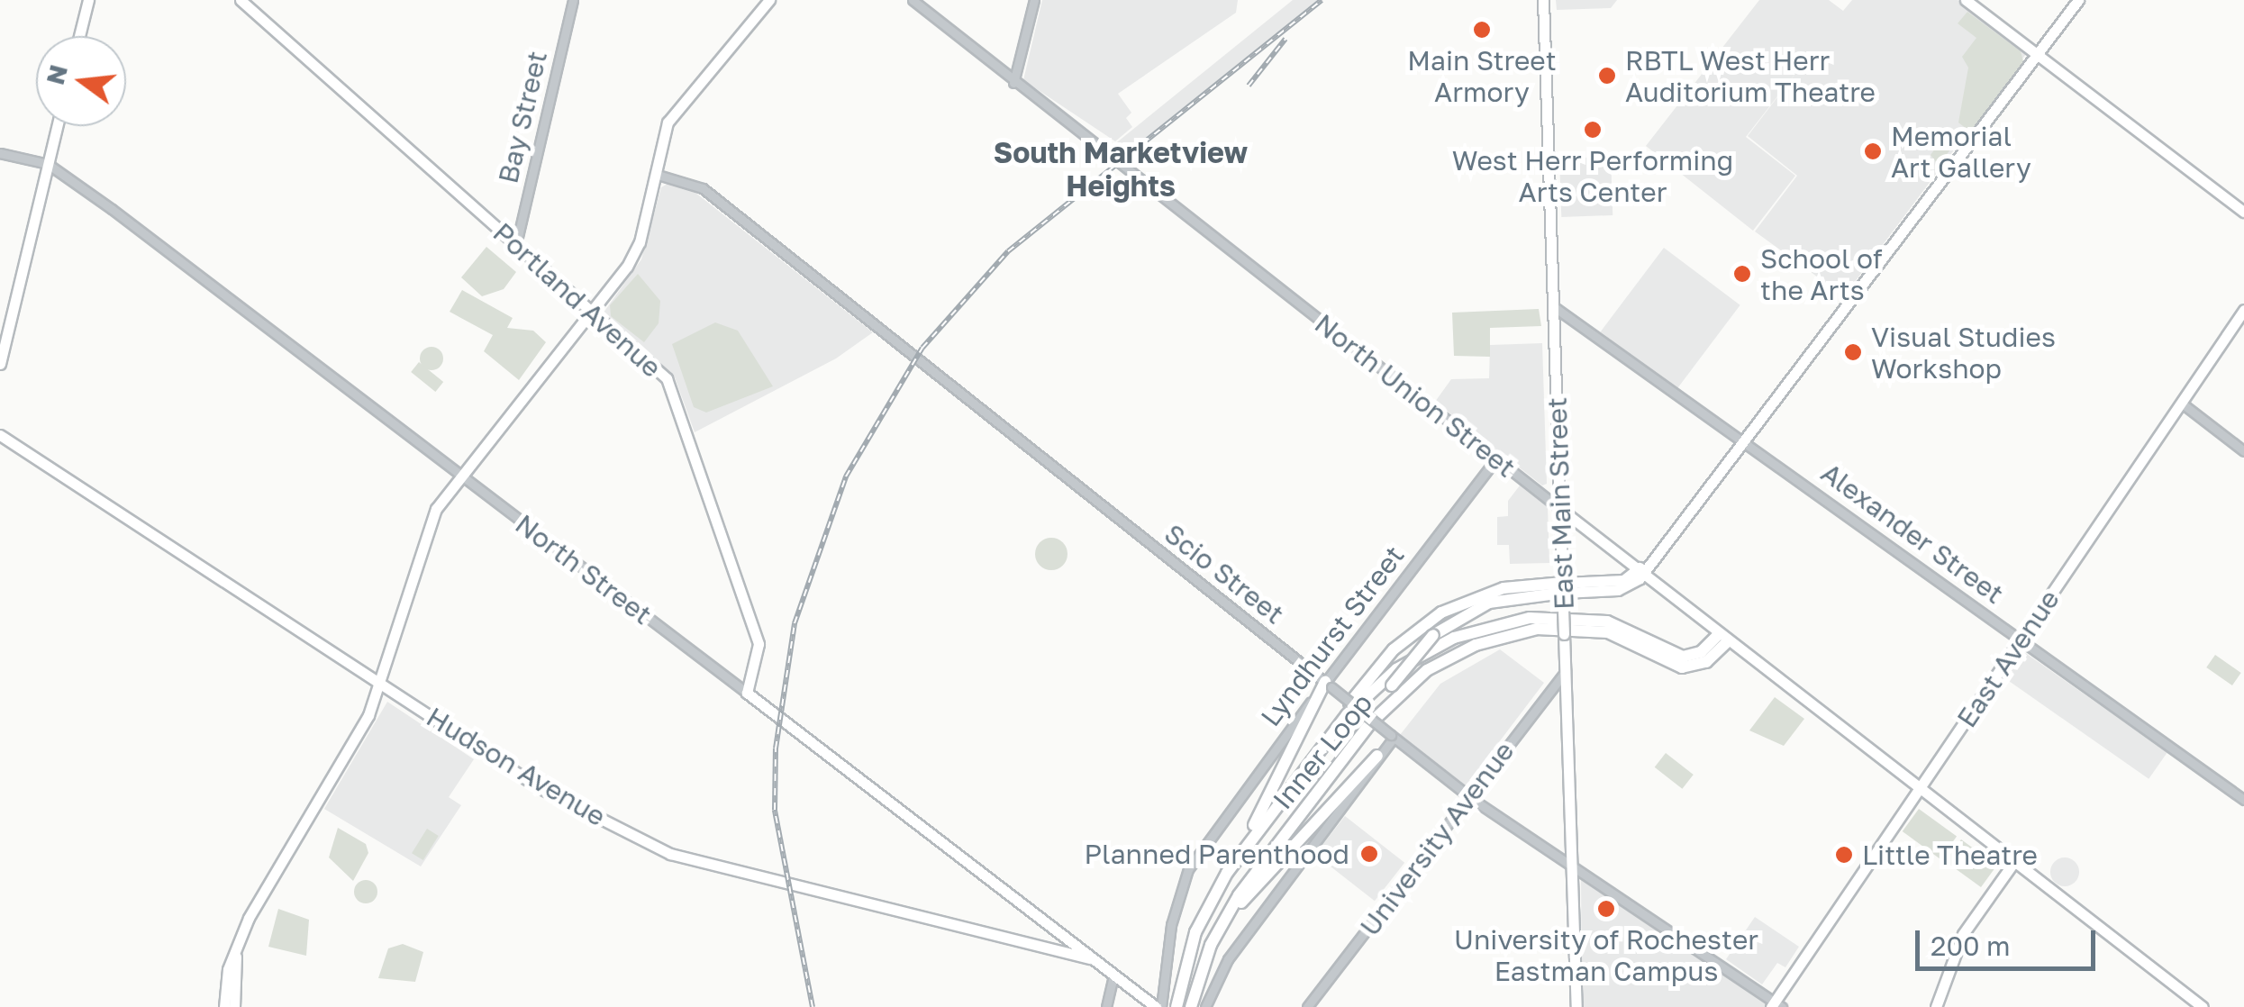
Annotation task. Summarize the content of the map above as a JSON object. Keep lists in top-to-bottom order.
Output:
{
  "streets": {
    "highway": ["Inner Loop"],
    "main road": [
      "Portland Avenue",
      "North Union Street",
      "East Main Street",
      "North Street",
      "East Avenue",
      "Hudson Avenue"
    ],
    "street": [
      "Bay Street",
      "Alexander Street",
      "Scio Street",
      "Lyndhurst Street",
      "University Avenue"
    ]
  },
  "crossings": [
    ["Bay Street", "Portland Avenue"],
    ["Portland Avenue", "North Street"],
    ["North Union Street", "East Main Street"],
    ["North Union Street", "Lyndhurst Street"],
    ["North Union Street", "East Avenue"],
    ["North Union Street", "Inner Loop"],
    ["East Main Street", "Alexander Street"],
    ["East Main Street", "Scio Street"],
    ["East Main Street", "University Avenue"],
    ["Alexander Street", "East Avenue"],
    ["North Street", "Lyndhurst Street"],
    ["North Street", "Hudson Avenue"],
    ["Scio Street", "Lyndhurst Street"],
    ["Scio Street", "East Avenue"],
    ["Scio Street", "University Avenue"]
  ],
  "districts": ["South Marketview Heights"],
  "places": [
    "Main Street Armory",
    "RBTL West Herr Auditorium Theatre",
    "West Herr Performing Arts Center",
    "Memorial Art Gallery",
    "School of the Arts",
    "Visual Studies Workshop",
    "Planned Parenthood",
    "Little Theatre",
    "University of Rochester Eastman Campus"
  ],
  "scale_bar": "200 m",
  "north": "left"
}
